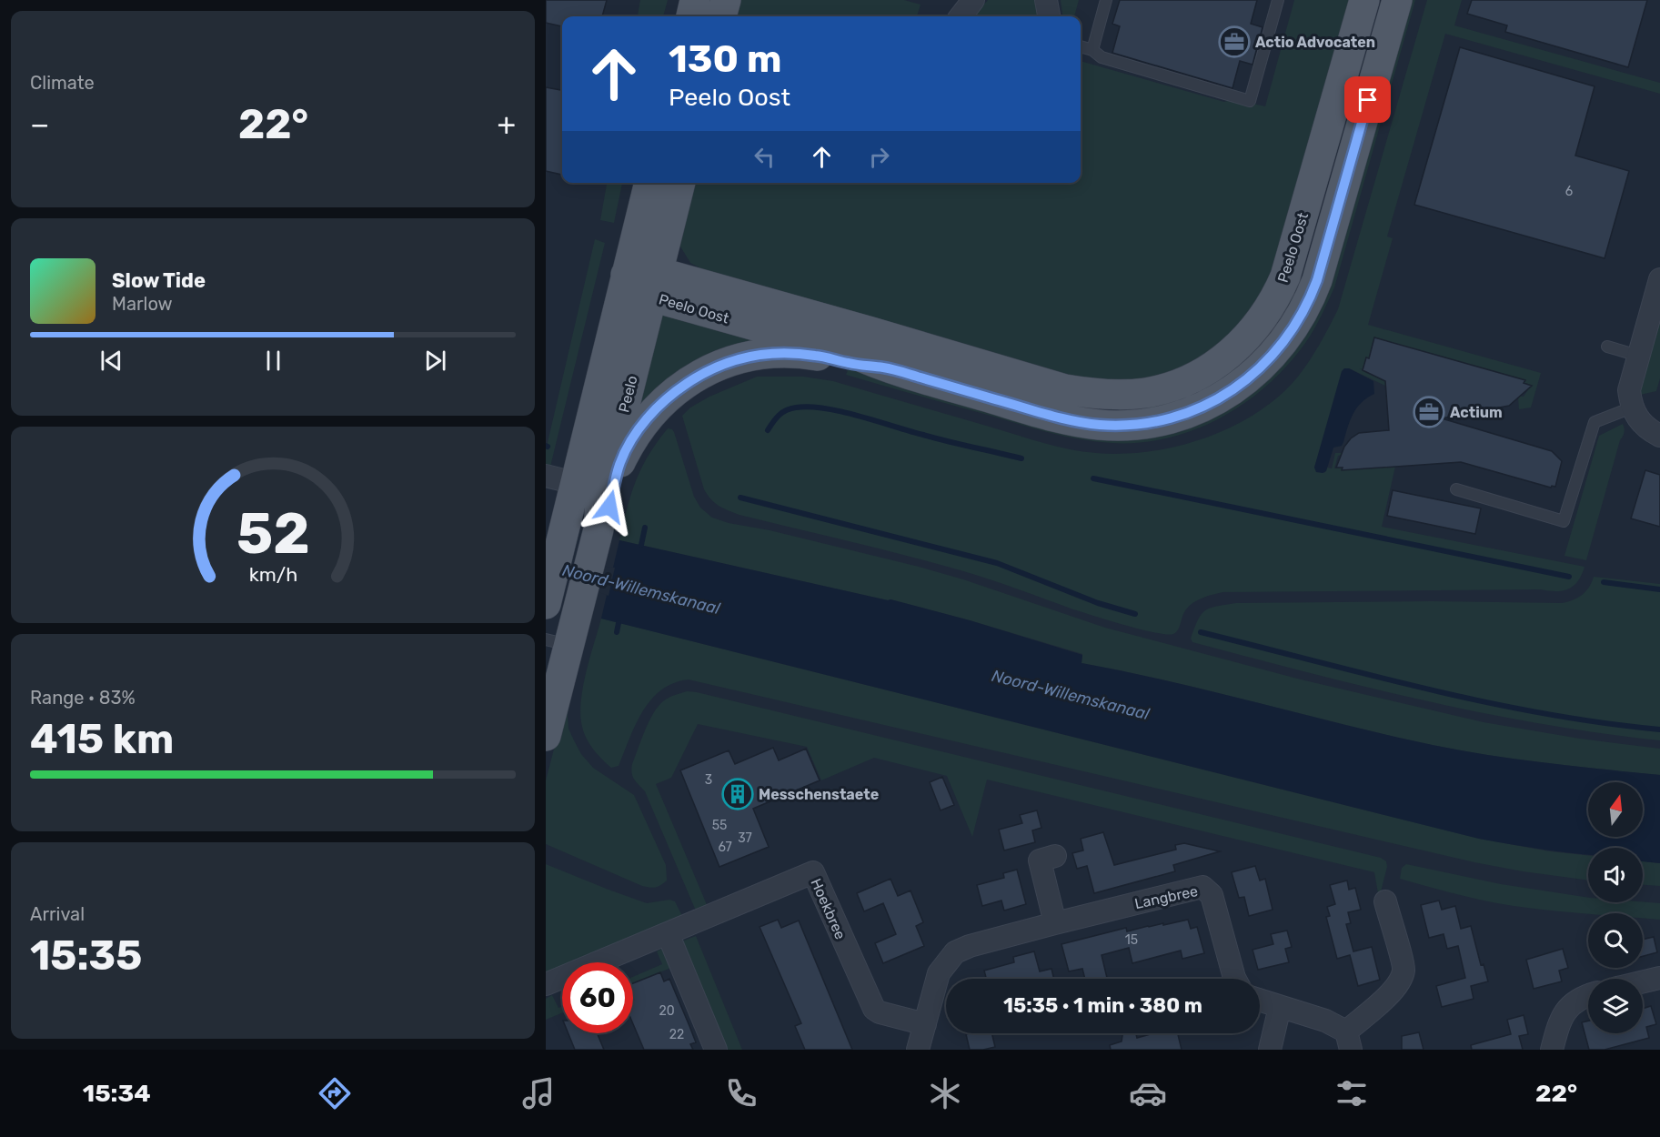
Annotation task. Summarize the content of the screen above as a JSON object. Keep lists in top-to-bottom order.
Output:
{
  "streets": {
    "main road": ["Peelo Oost", "Peelo"],
    "street": ["Langbree", "Hoekbree"]
  },
  "crossings": [
    ["Peelo Oost", "Peelo"],
    ["Langbree", "Hoekbree"]
  ],
  "water": ["Noord-Willemskanaal"],
  "places": {
    "office": ["Actio Advocaten", "Actium"],
    "building": ["Messchenstaete"]
  },
  "house_numbers": [
    "6",
    "3",
    "55",
    "37",
    "67",
    "15",
    "20",
    "22"
  ],
  "north": "top",
  "page": {
    "tile": [
      "Climate",
      ["Range · 83%", "415 km"],
      ["Arrival", "15:35"]
    ],
    "turn": ["130 m", "Peelo Oost"],
    "heat": ["−", "22°", "+"],
    "song": ["Slow Tide", "Marlow"],
    "limit": "60",
    "trip": "15:35 · 1 min · 380 m",
    "tabs": ["15:34", "22°"],
    "gauge": ["52", "km/h"]
  }
}
